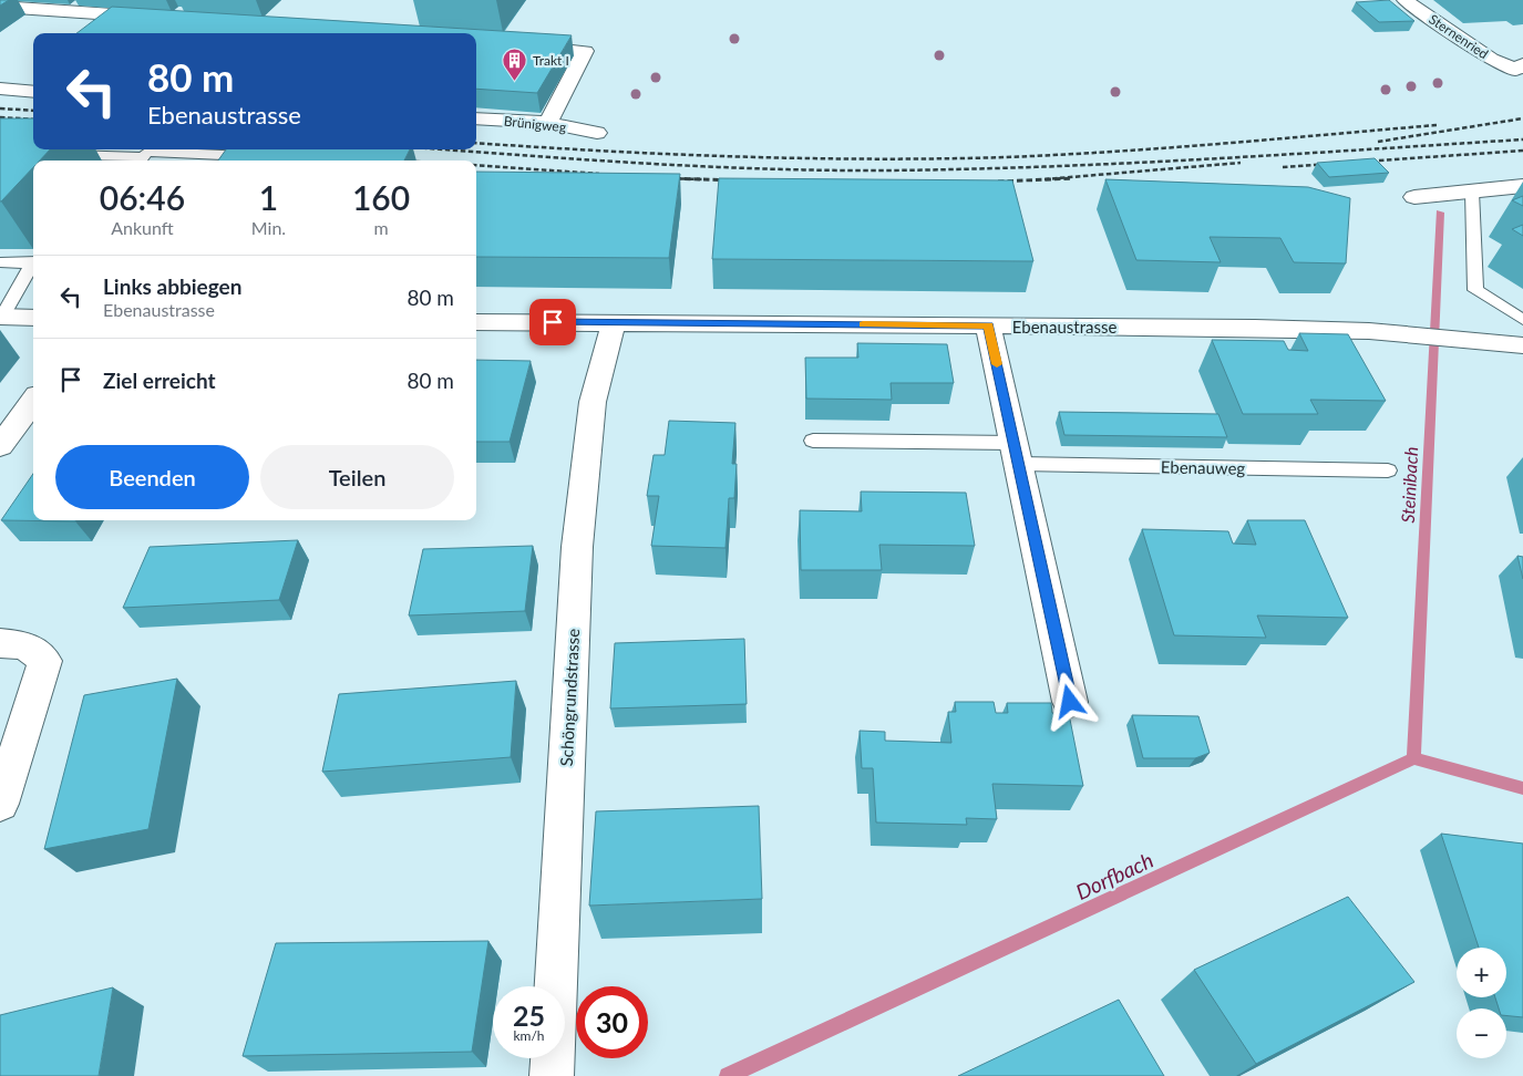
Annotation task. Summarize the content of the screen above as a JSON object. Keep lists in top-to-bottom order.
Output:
{
  "streets": {
    "street": [
      "Sternenried",
      "Brünigweg",
      "Ebenaustrasse",
      "Schöngrundstrasse"
    ],
    "lane": ["Ebenauweg"]
  },
  "crossings": [
    ["Ebenaustrasse", "Schöngrundstrasse"]
  ],
  "water": ["Steinibach", "Dorfbach"],
  "places": {
    "building": ["Trakt I"]
  },
  "page": {
    "turn": ["80 m", "Ebenaustrasse"],
    "eta": [
      "06:46",
      "Ankunft",
      "1",
      "Min.",
      "160",
      "m"
    ],
    "list": [
      {
        "name": "Links abbiegen",
        "note": "Ebenaustrasse",
        "value": "80 m"
      },
      {
        "name": "Ziel erreicht",
        "value": "80 m"
      }
    ],
    "buttons": ["Beenden", "Teilen"],
    "map_buttons": ["+", "−"],
    "speed": "25 km/h",
    "limit": "30"
  }
}
